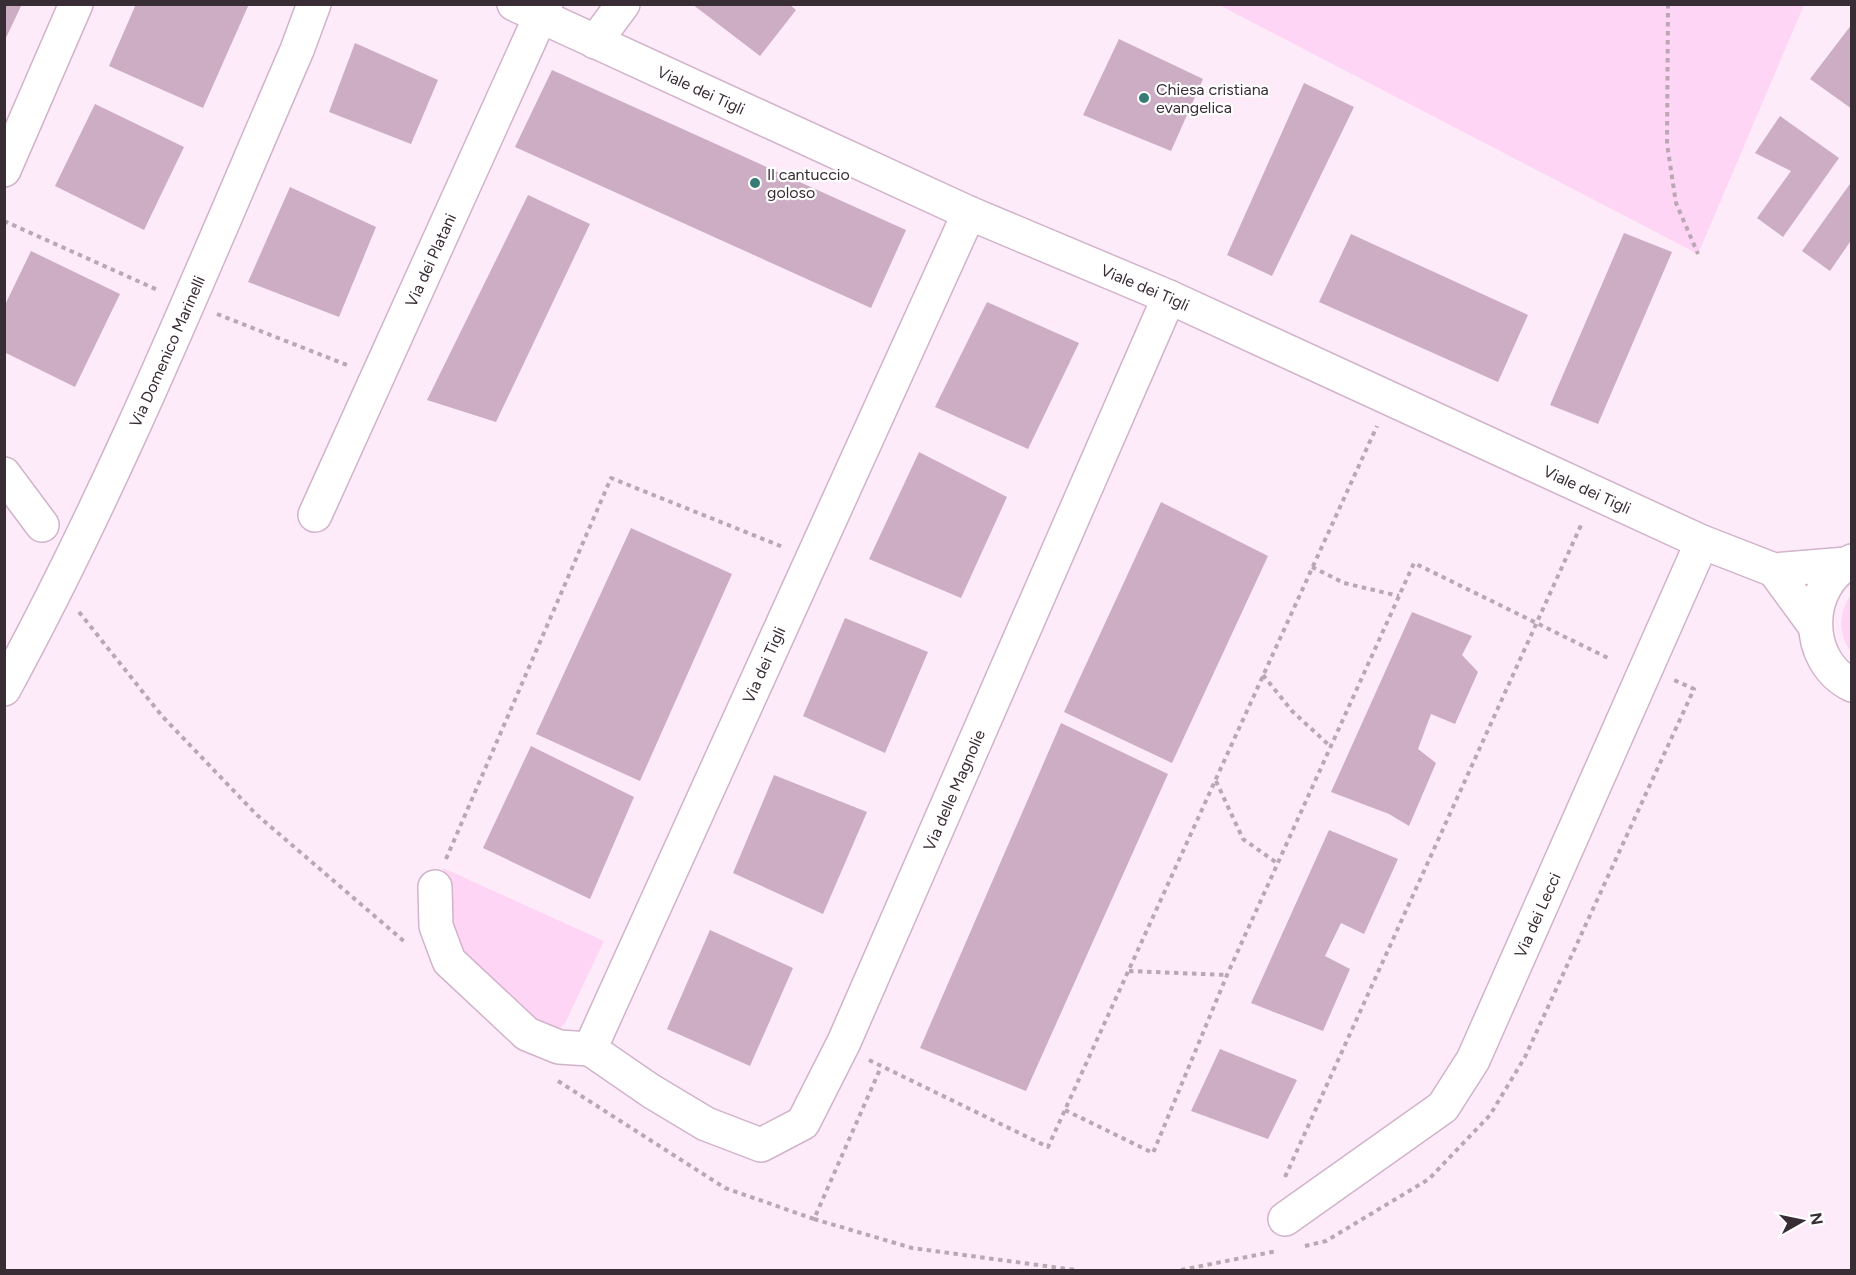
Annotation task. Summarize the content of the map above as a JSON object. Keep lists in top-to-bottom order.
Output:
{
  "streets": {
    "street": [
      "Viale dei Tigli",
      "Via dei Platani",
      "Via Domenico Marinelli",
      "Via dei Tigli",
      "Via delle Magnolie",
      "Via dei Lecci"
    ]
  },
  "crossings": [
    ["Viale dei Tigli", "Via dei Platani"],
    ["Viale dei Tigli", "Via dei Tigli"],
    ["Viale dei Tigli", "Via delle Magnolie"],
    ["Viale dei Tigli", "Via dei Lecci"],
    ["Via dei Tigli", "Via delle Magnolie"]
  ],
  "places": ["Chiesa cristiana evangelica", "Il cantuccio goloso"],
  "north": "right"
}
